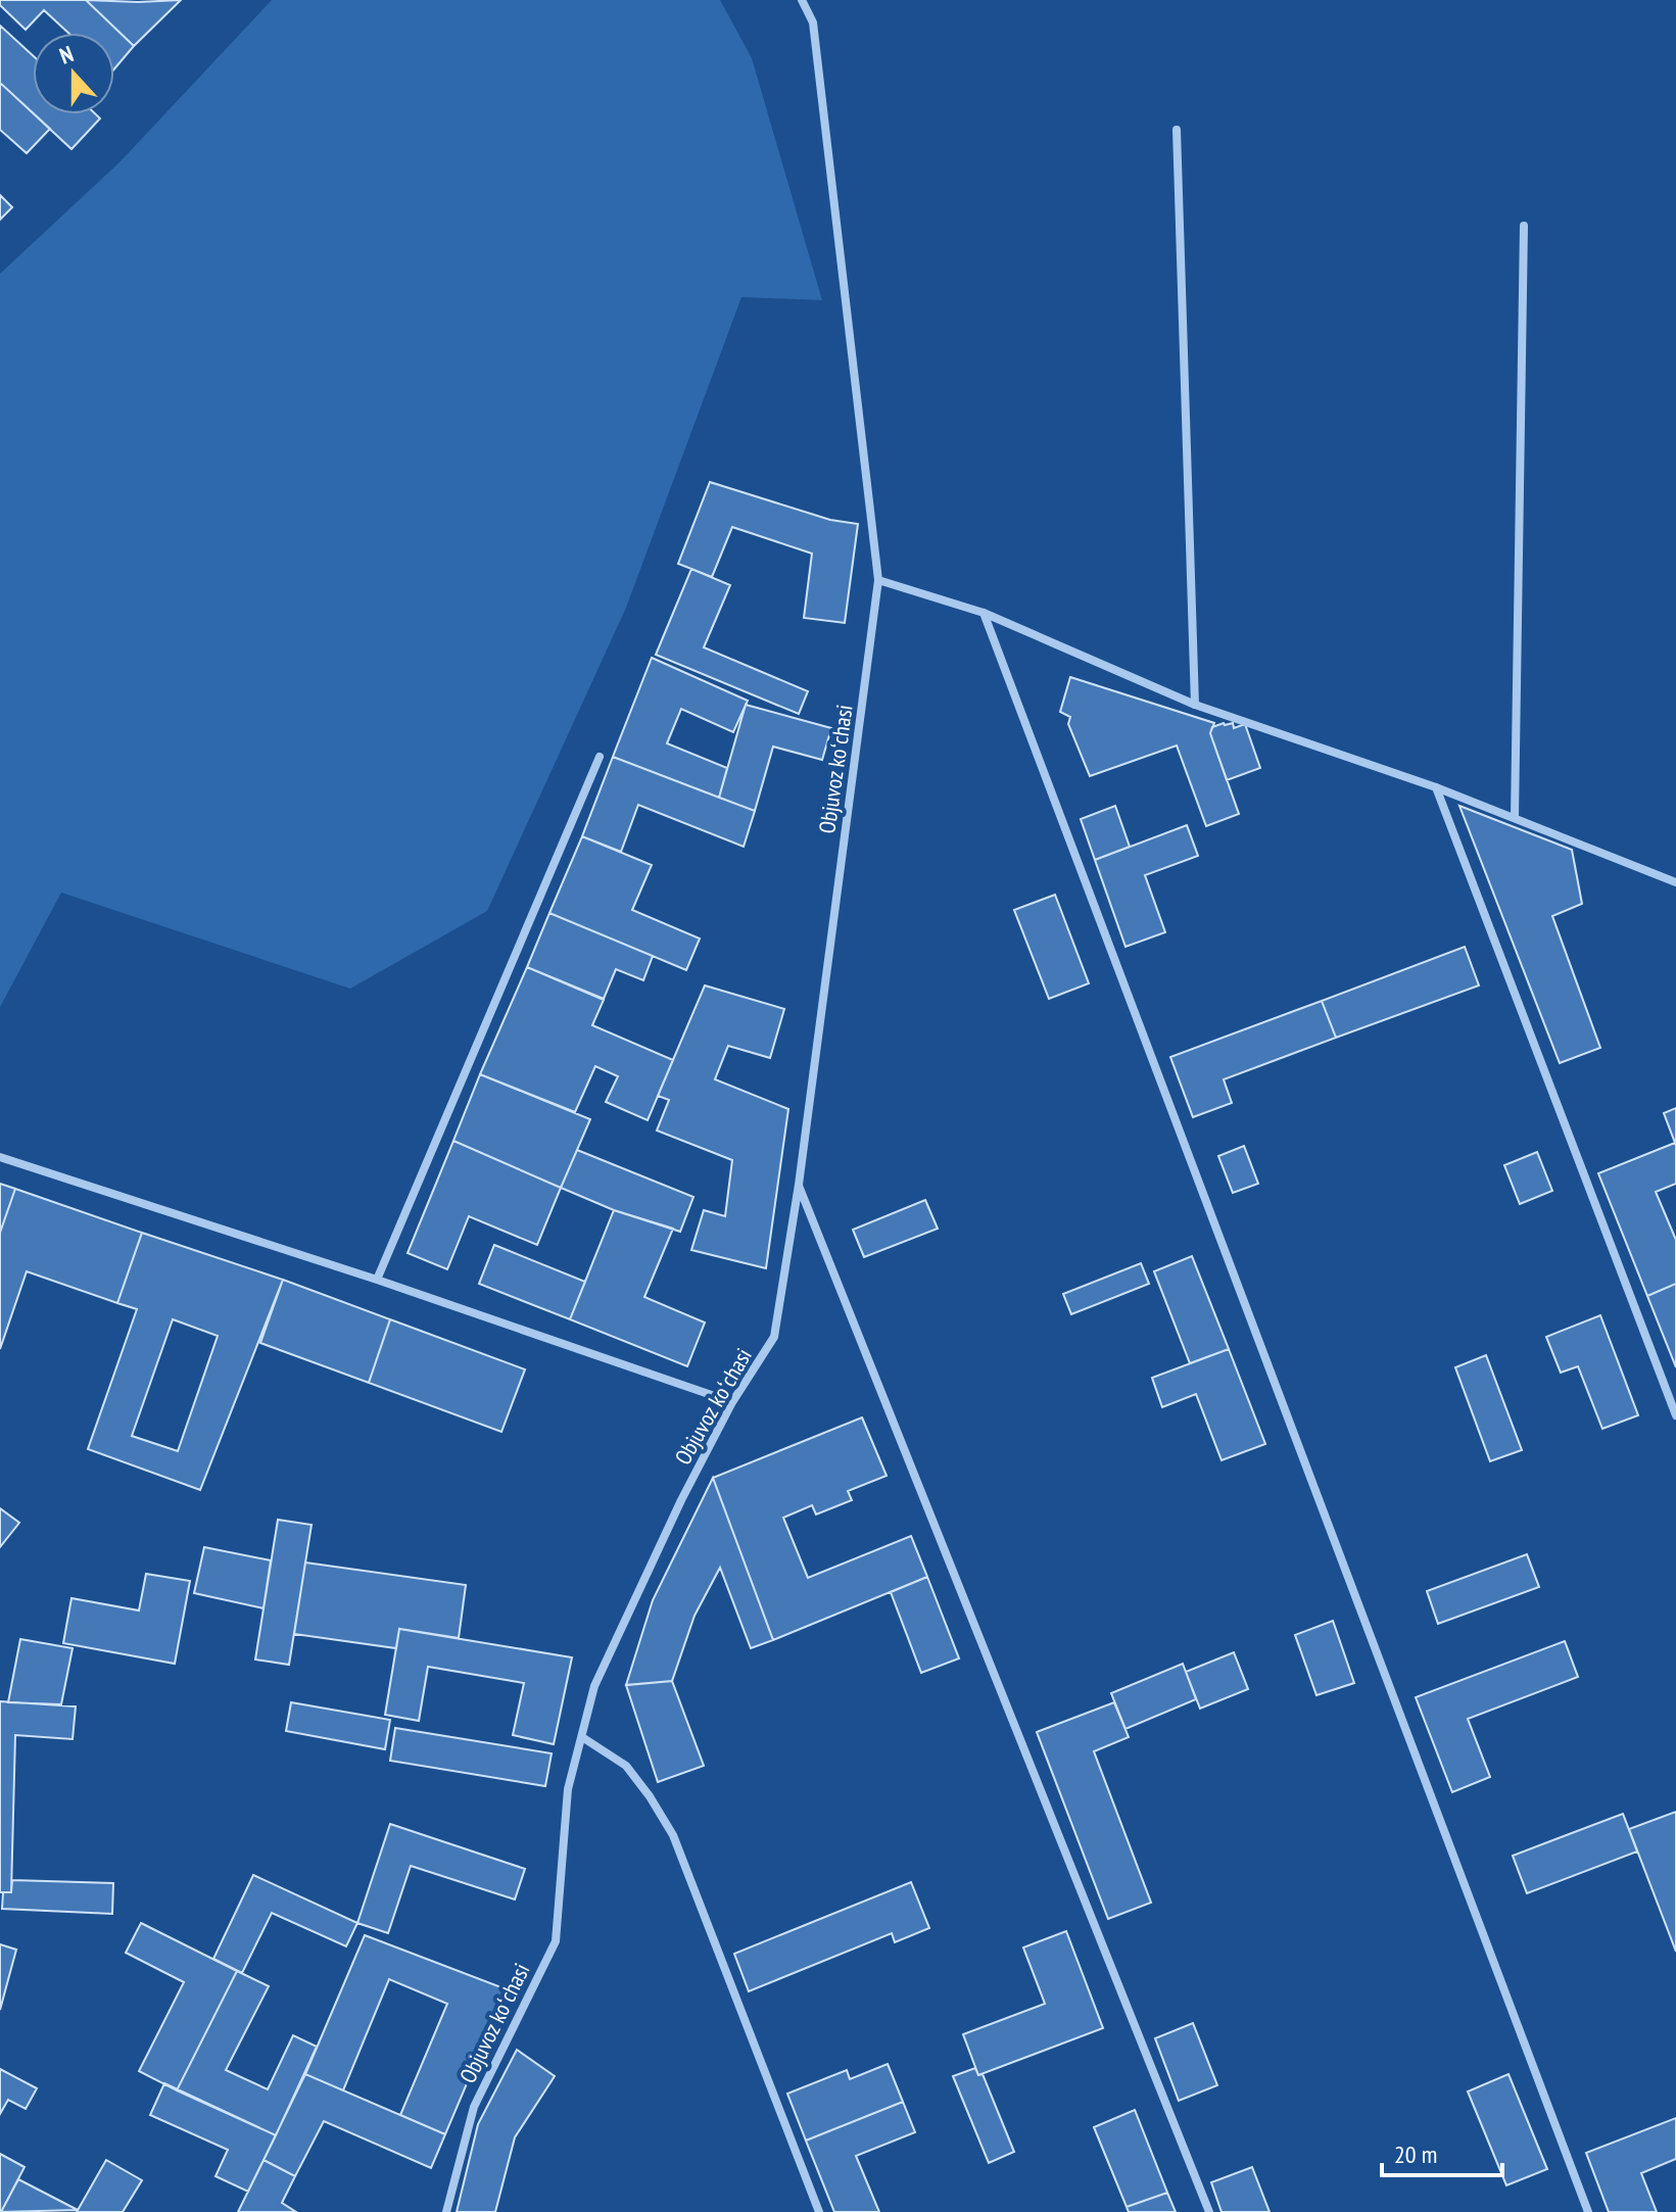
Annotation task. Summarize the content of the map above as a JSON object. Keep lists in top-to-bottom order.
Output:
{
  "streets": {
    "street": ["Objuvoz koʻchasi"]
  },
  "scale_bar": "20 m",
  "north": "top"
}
